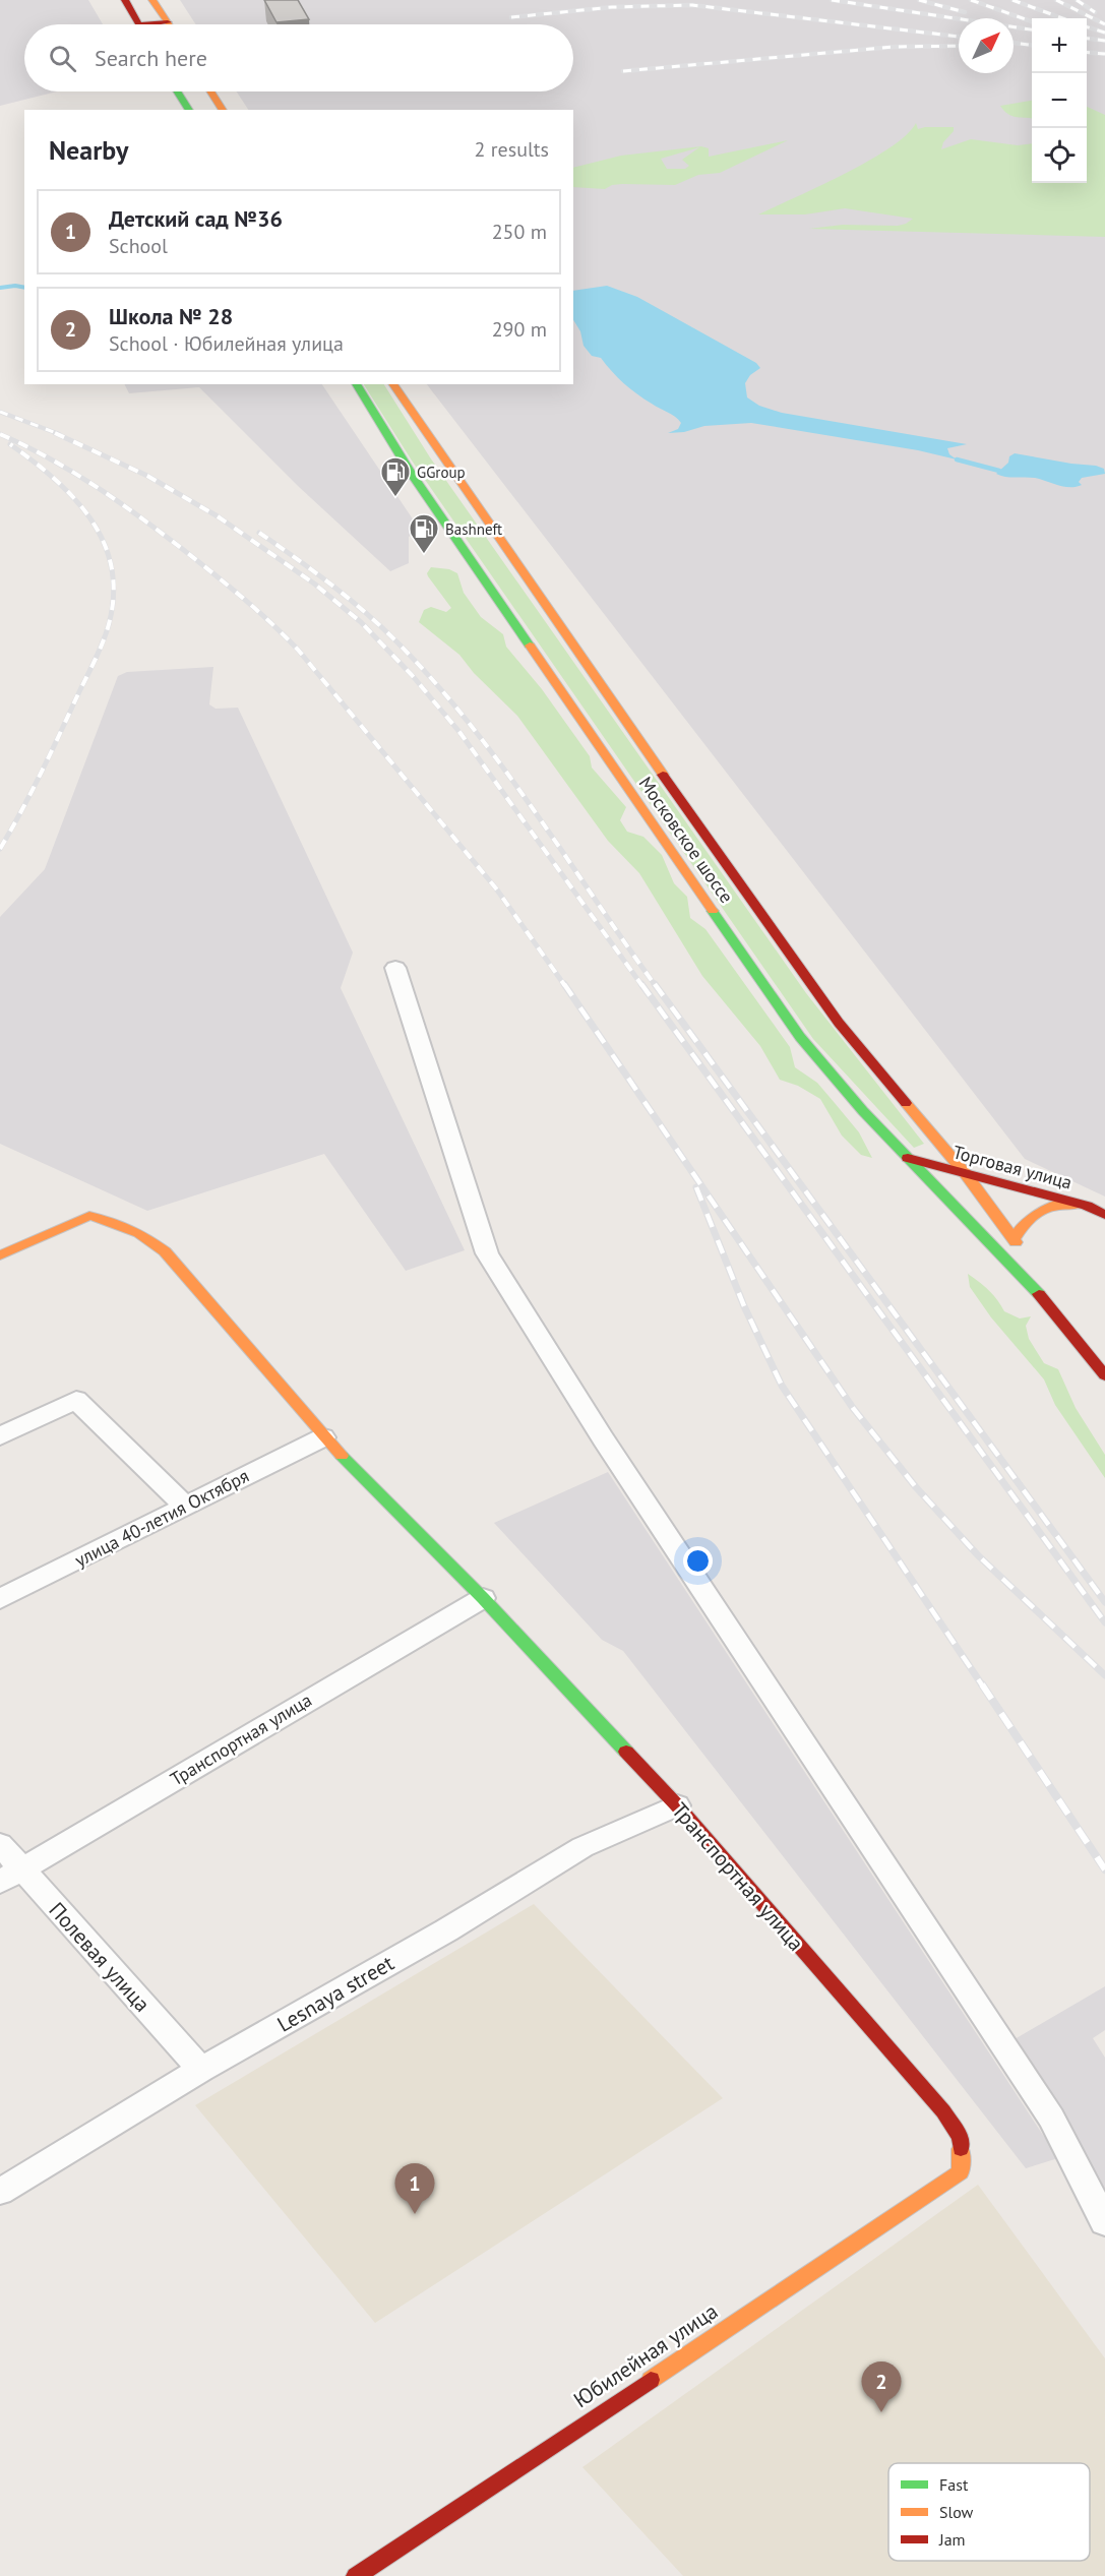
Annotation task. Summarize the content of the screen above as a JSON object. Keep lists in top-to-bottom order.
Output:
{
  "streets": {
    "main road": [
      "Московское шоссе",
      "Торговая улица",
      "Транспортная улица",
      "Юбилейная улица"
    ],
    "street": ["улица 40-летия Октября", "Полевая улица", "Lesnaya street"]
  },
  "crossings": [
    ["Московское шоссе", "Торговая улица"],
    ["улица 40-летия Октября", "Транспортная улица"],
    ["Транспортная улица", "Полевая улица"],
    ["Транспортная улица", "Lesnaya street"],
    ["Транспортная улица", "Юбилейная улица"],
    ["Полевая улица", "Lesnaya street"]
  ],
  "places": {
    "fuel station": ["GGroup", "Bashneft"]
  },
  "legend": ["Fast", "Slow", "Jam"],
  "north": "top right",
  "page": {
    "map_buttons": ["+", "−"],
    "search": "Search here",
    "heading": ["Nearby", "2 results"],
    "list": [
      {
        "mark": "1",
        "name": "Детский сад №36",
        "note": "School",
        "value": "250 m"
      },
      {
        "mark": "2",
        "name": "Школа № 28",
        "note": "School · Юбилейная улица",
        "value": "290 m"
      }
    ],
    "pins": ["1", "2"]
  }
}
